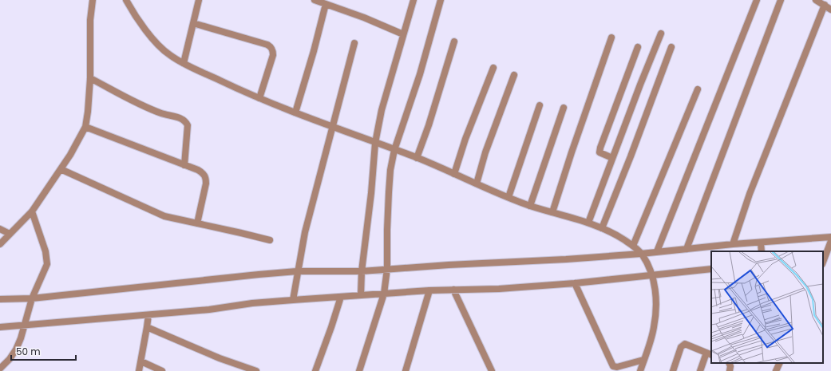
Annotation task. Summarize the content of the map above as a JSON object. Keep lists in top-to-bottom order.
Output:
{
  "scale_bar": "50 m"
}
